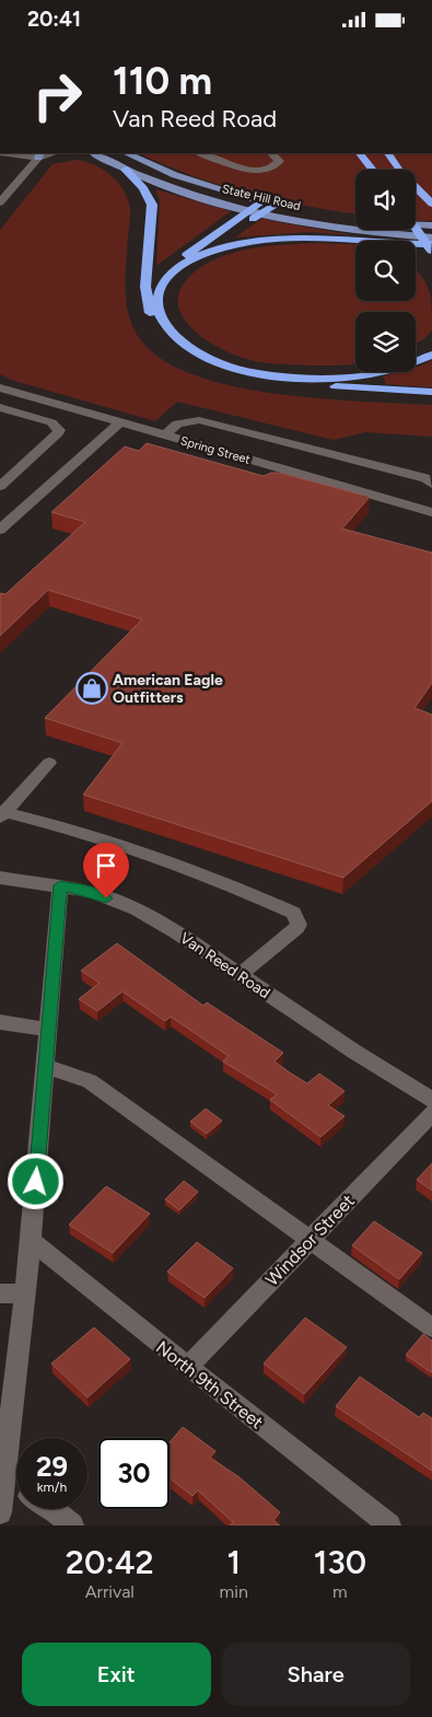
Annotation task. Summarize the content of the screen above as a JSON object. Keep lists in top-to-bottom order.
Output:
{
  "streets": {
    "main road": ["State Hill Road"],
    "street": [
      "Spring Street",
      "Van Reed Road",
      "Windsor Street",
      "North 9th Street"
    ]
  },
  "crossings": [
    ["Windsor Street", "North 9th Street"]
  ],
  "places": {
    "shop": ["American Eagle Outfitters"]
  },
  "page": {
    "status": "20:41",
    "turn": ["110 m", "Van Reed Road"],
    "speed": "29 km/h",
    "limit": "30",
    "eta": [
      "20:42",
      "Arrival",
      "1",
      "min",
      "130",
      "m"
    ],
    "buttons": ["Exit", "Share"]
  }
}
